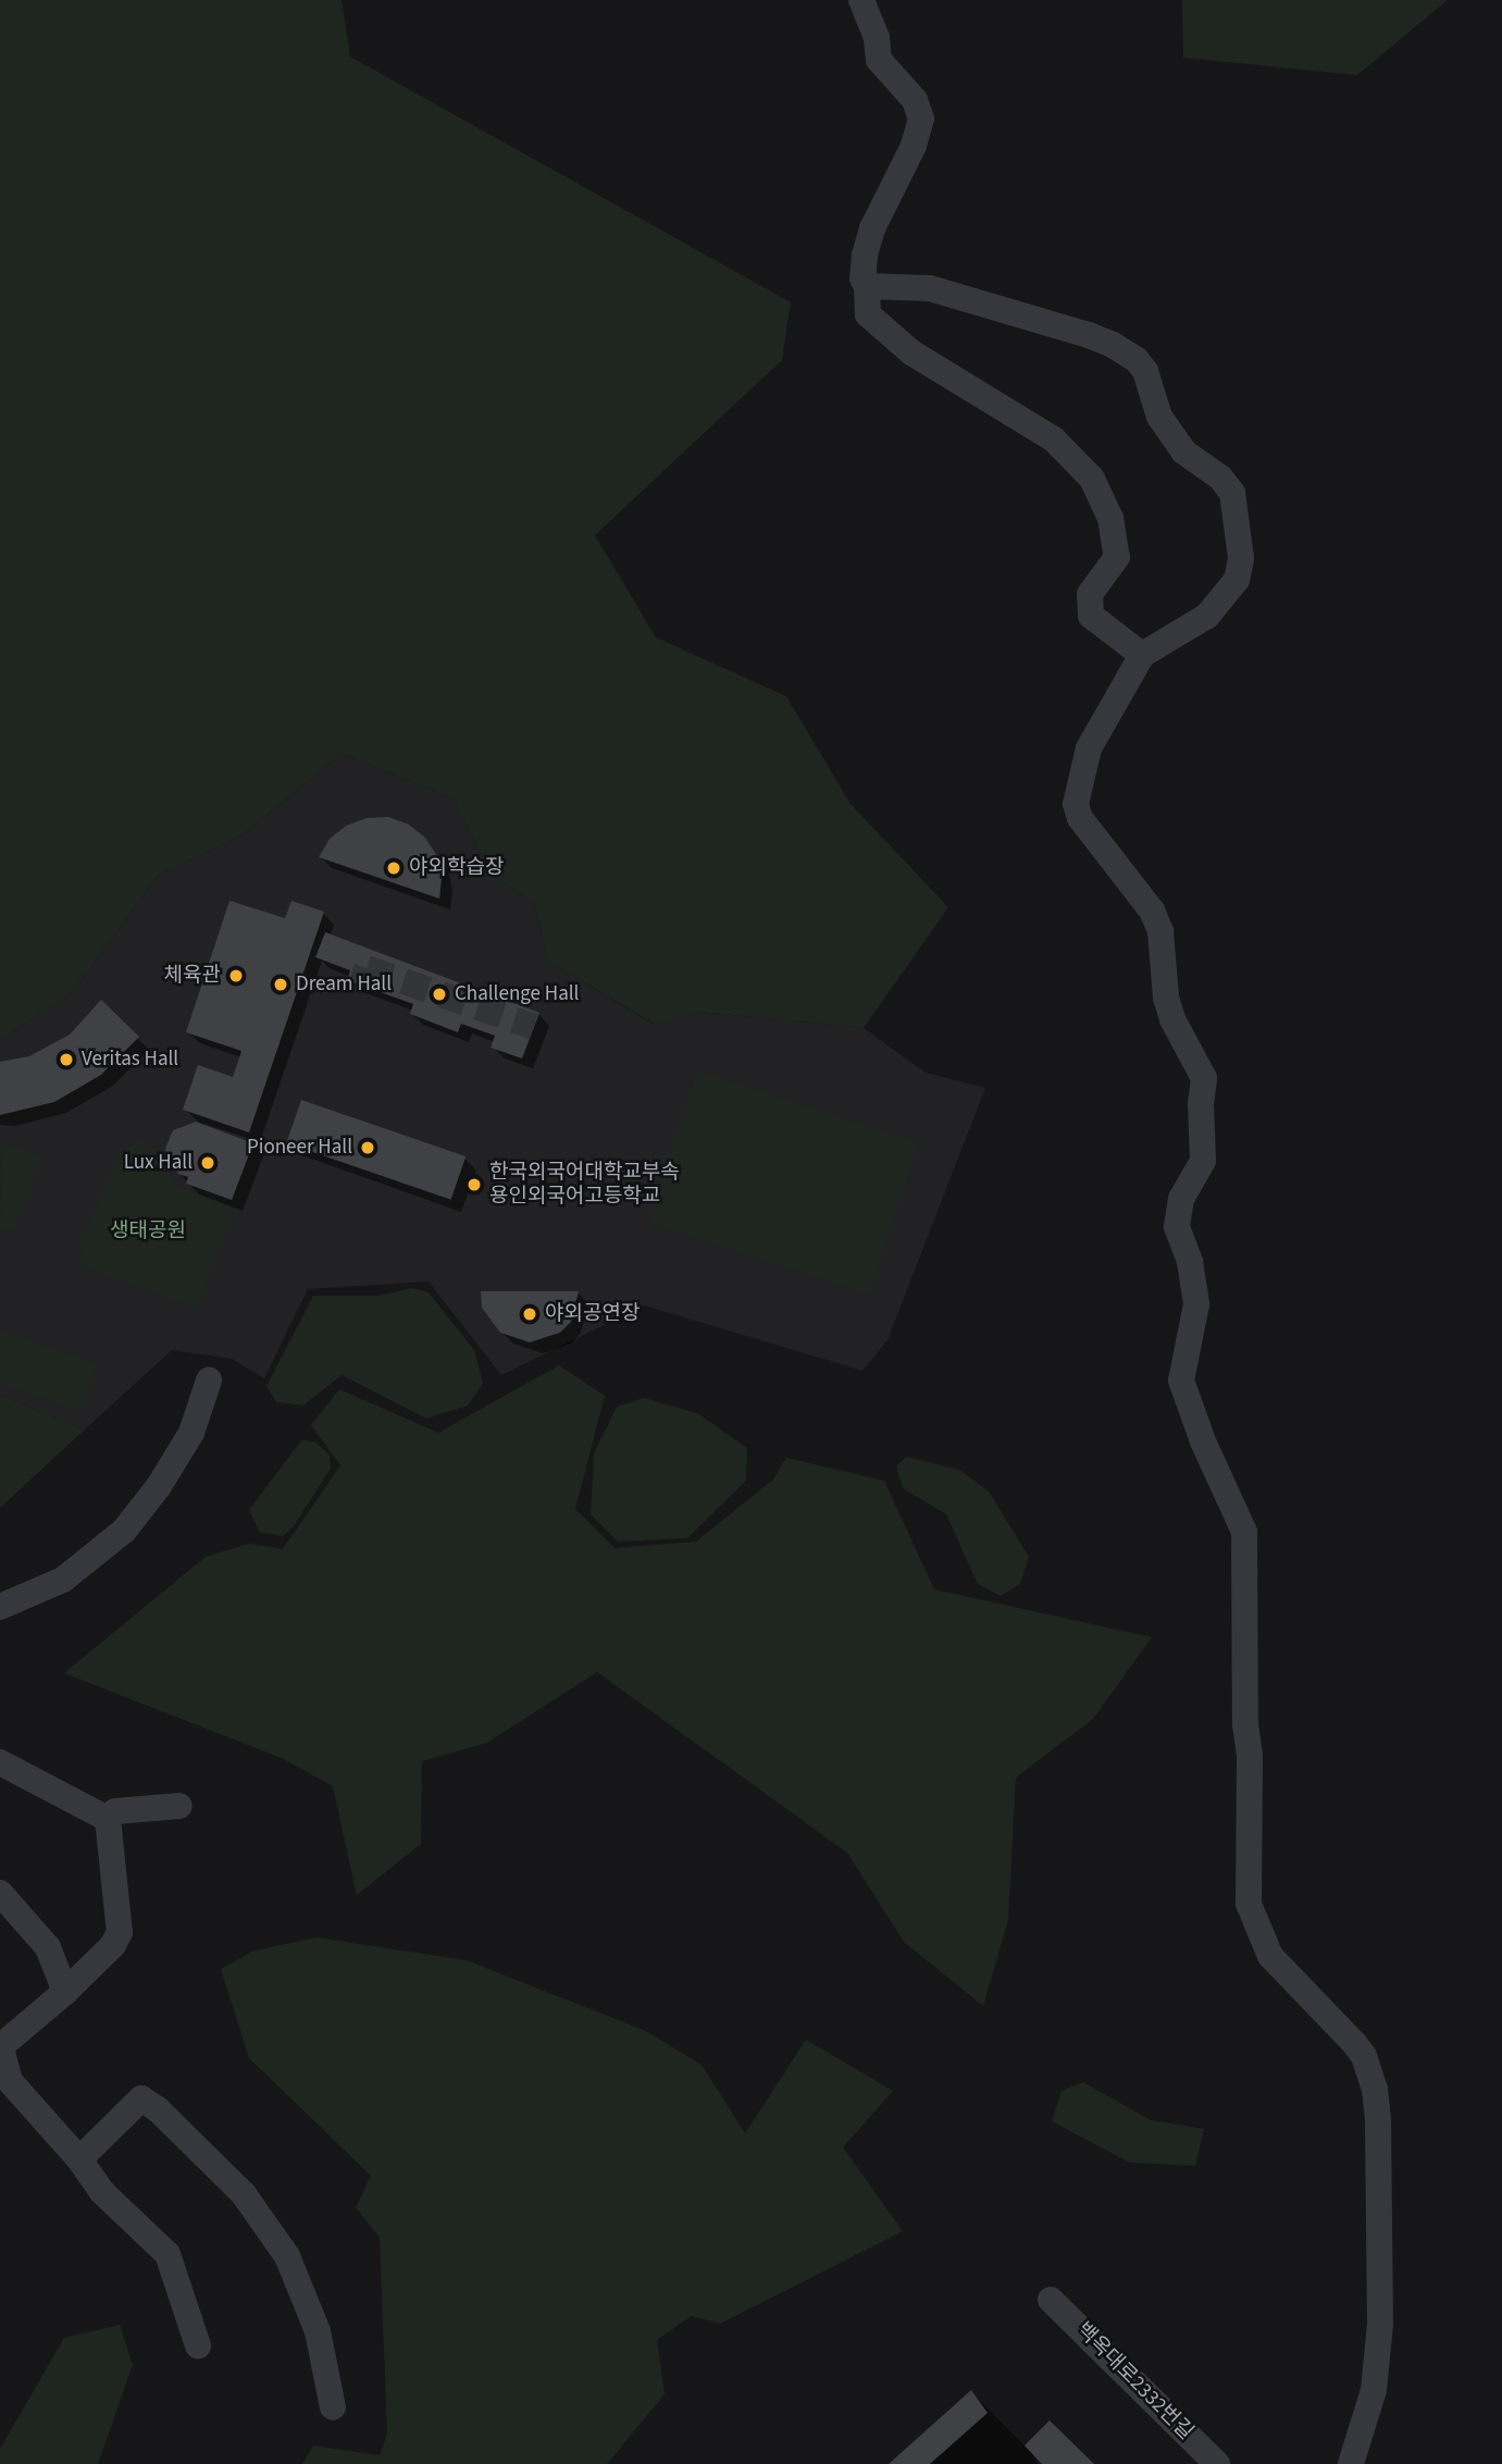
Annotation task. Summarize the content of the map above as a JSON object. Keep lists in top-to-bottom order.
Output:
{
  "streets": {
    "street": ["백옥대로2332번길"]
  },
  "parks": ["생태공원"],
  "places": [
    "야외학습장",
    "체육관",
    "Dream Hall",
    "Challenge Hall",
    "Veritas Hall",
    "Pioneer Hall",
    "Lux Hall",
    "한국외국어대학교부속 용인외국어고등학교",
    "야외공연장"
  ]
}
